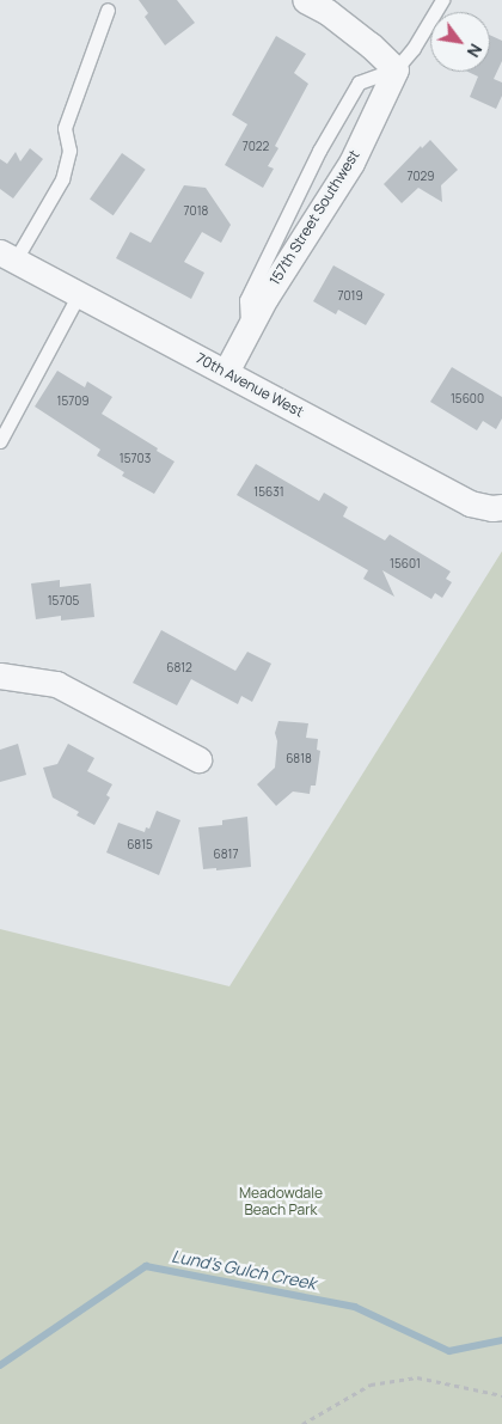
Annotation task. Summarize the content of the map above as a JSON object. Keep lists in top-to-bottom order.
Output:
{
  "streets": {
    "street": ["157th Street Southwest", "70th Avenue West"]
  },
  "crossings": [
    ["157th Street Southwest", "70th Avenue West"]
  ],
  "water": ["Lund's Gulch Creek"],
  "parks": ["Meadowdale Beach Park"],
  "house_numbers": [
    "7022",
    "7029",
    "7018",
    "7019",
    "15600",
    "15709",
    "15703",
    "15631",
    "15601",
    "15705",
    "6812",
    "6818",
    "6815",
    "6817"
  ],
  "north": "bottom right"
}
